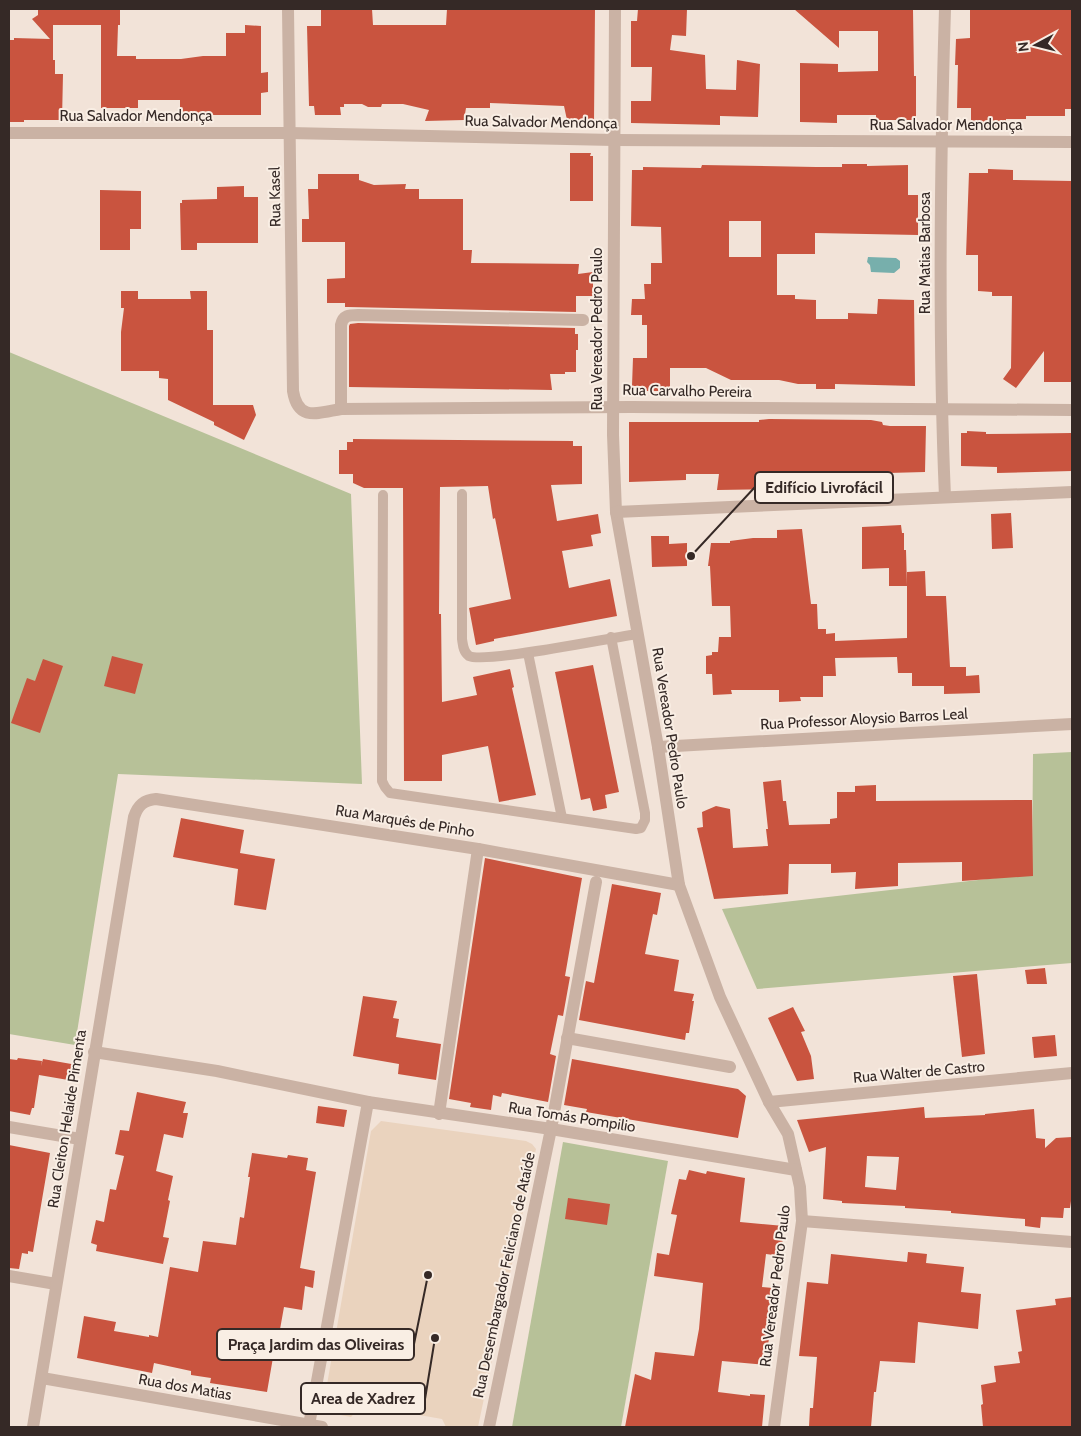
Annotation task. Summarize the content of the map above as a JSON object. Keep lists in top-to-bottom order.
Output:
{
  "streets": {
    "street": [
      "Rua Salvador Mendonça",
      "Rua Kasel",
      "Rua Matias Barbosa",
      "Rua Vereador Pedro Paulo",
      "Rua Carvalho Pereira",
      "Rua Professor Aloysio Barros Leal",
      "Rua Marquês de Pinho",
      "Rua Walter de Castro",
      "Rua Tomás Pompilio",
      "Rua Cleiton Helaide Pimenta",
      "Rua Desembargador Feliciano de Ataíde",
      "Rua dos Matias"
    ]
  },
  "crossings": [
    ["Rua Salvador Mendonça", "Rua Kasel"],
    ["Rua Salvador Mendonça", "Rua Matias Barbosa"],
    ["Rua Salvador Mendonça", "Rua Vereador Pedro Paulo"],
    ["Rua Kasel", "Rua Carvalho Pereira"],
    ["Rua Matias Barbosa", "Rua Carvalho Pereira"],
    ["Rua Vereador Pedro Paulo", "Rua Carvalho Pereira"],
    ["Rua Vereador Pedro Paulo", "Rua Professor Aloysio Barros Leal"],
    ["Rua Vereador Pedro Paulo", "Rua Marquês de Pinho"],
    ["Rua Vereador Pedro Paulo", "Rua Walter de Castro"],
    ["Rua Vereador Pedro Paulo", "Rua Tomás Pompilio"],
    ["Rua Marquês de Pinho", "Rua Cleiton Helaide Pimenta"],
    ["Rua Tomás Pompilio", "Rua Cleiton Helaide Pimenta"],
    ["Rua Tomás Pompilio", "Rua Desembargador Feliciano de Ataíde"],
    ["Rua Cleiton Helaide Pimenta", "Rua dos Matias"]
  ],
  "places": ["Edifício Livrofácil", "Praça Jardim das Oliveiras", "Area de Xadrez"],
  "north": "left"
}
